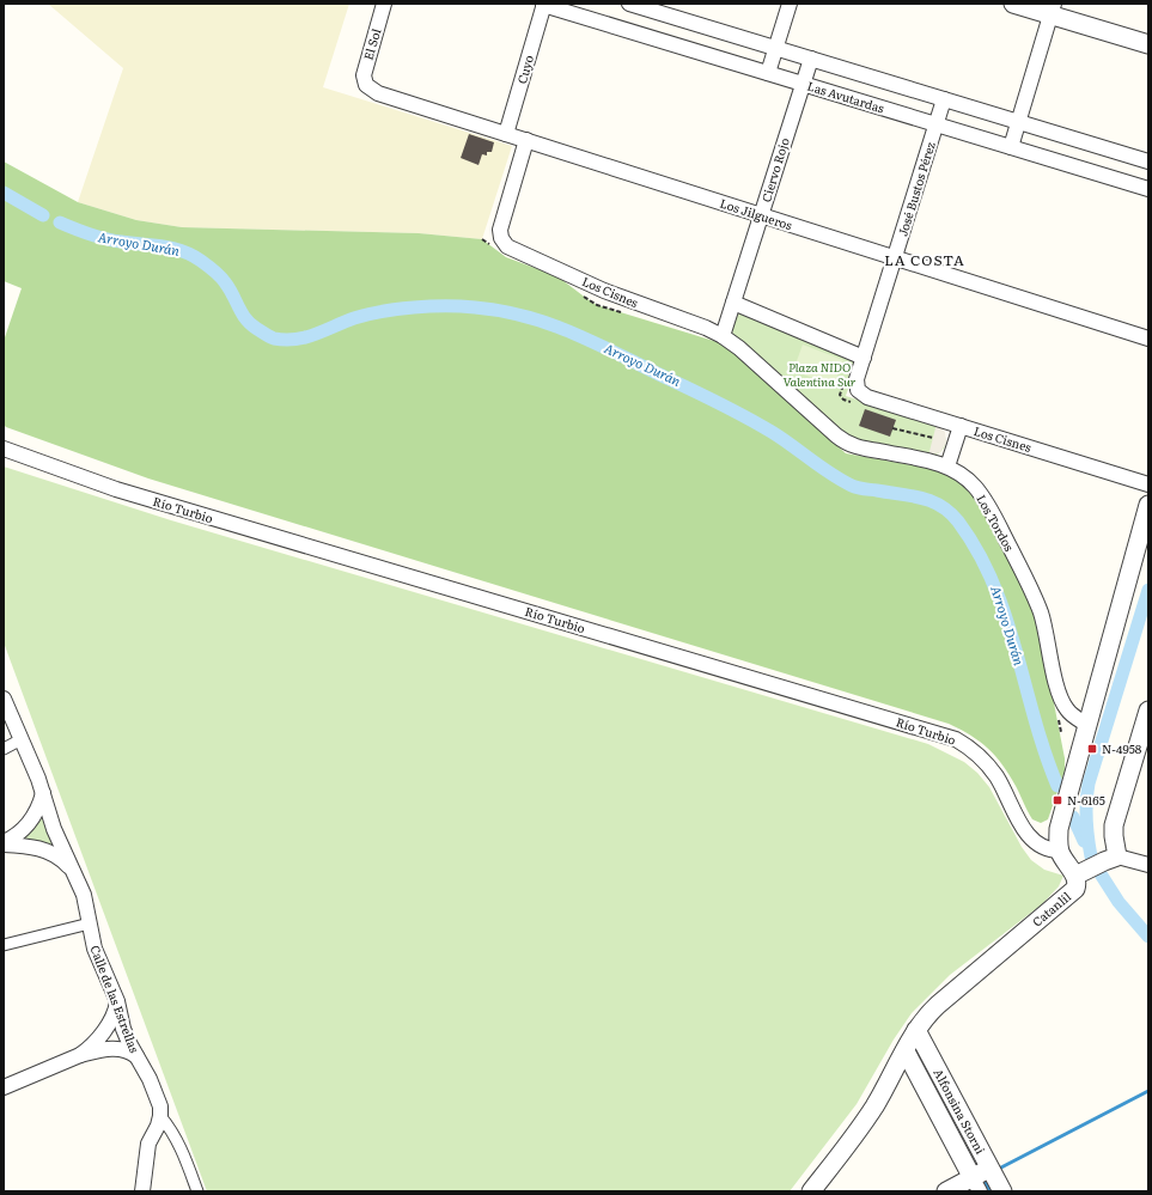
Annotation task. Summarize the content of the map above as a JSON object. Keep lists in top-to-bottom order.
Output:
{
  "streets": {
    "street": [
      "El Sol",
      "Cuyo",
      "Las Avutardas",
      "Ciervo Rojo",
      "José Bustos Pérez",
      "Los Jilgueros",
      "Los Cisnes",
      "Río Turbio",
      "Los Tordos",
      "Catanlil",
      "Calle de las Estrellas",
      "Alfonsina Storni"
    ]
  },
  "crossings": [
    ["El Sol", "Los Jilgueros"],
    ["Cuyo", "Las Avutardas"],
    ["Cuyo", "Los Jilgueros"],
    ["Las Avutardas", "Ciervo Rojo"],
    ["Las Avutardas", "José Bustos Pérez"],
    ["Ciervo Rojo", "Los Jilgueros"],
    ["Ciervo Rojo", "Los Cisnes"],
    ["Ciervo Rojo", "Los Tordos"],
    ["José Bustos Pérez", "Los Jilgueros"],
    ["José Bustos Pérez", "Los Cisnes"],
    ["Los Cisnes", "Los Tordos"],
    ["Río Turbio", "Catanlil"],
    ["Catanlil", "Alfonsina Storni"]
  ],
  "districts": ["LA COSTA"],
  "water": ["Arroyo Durán"],
  "parks": ["Plaza NIDO Valentina Sur"],
  "places": {
    "transit": ["N-4958", "N-6165"]
  }
}
